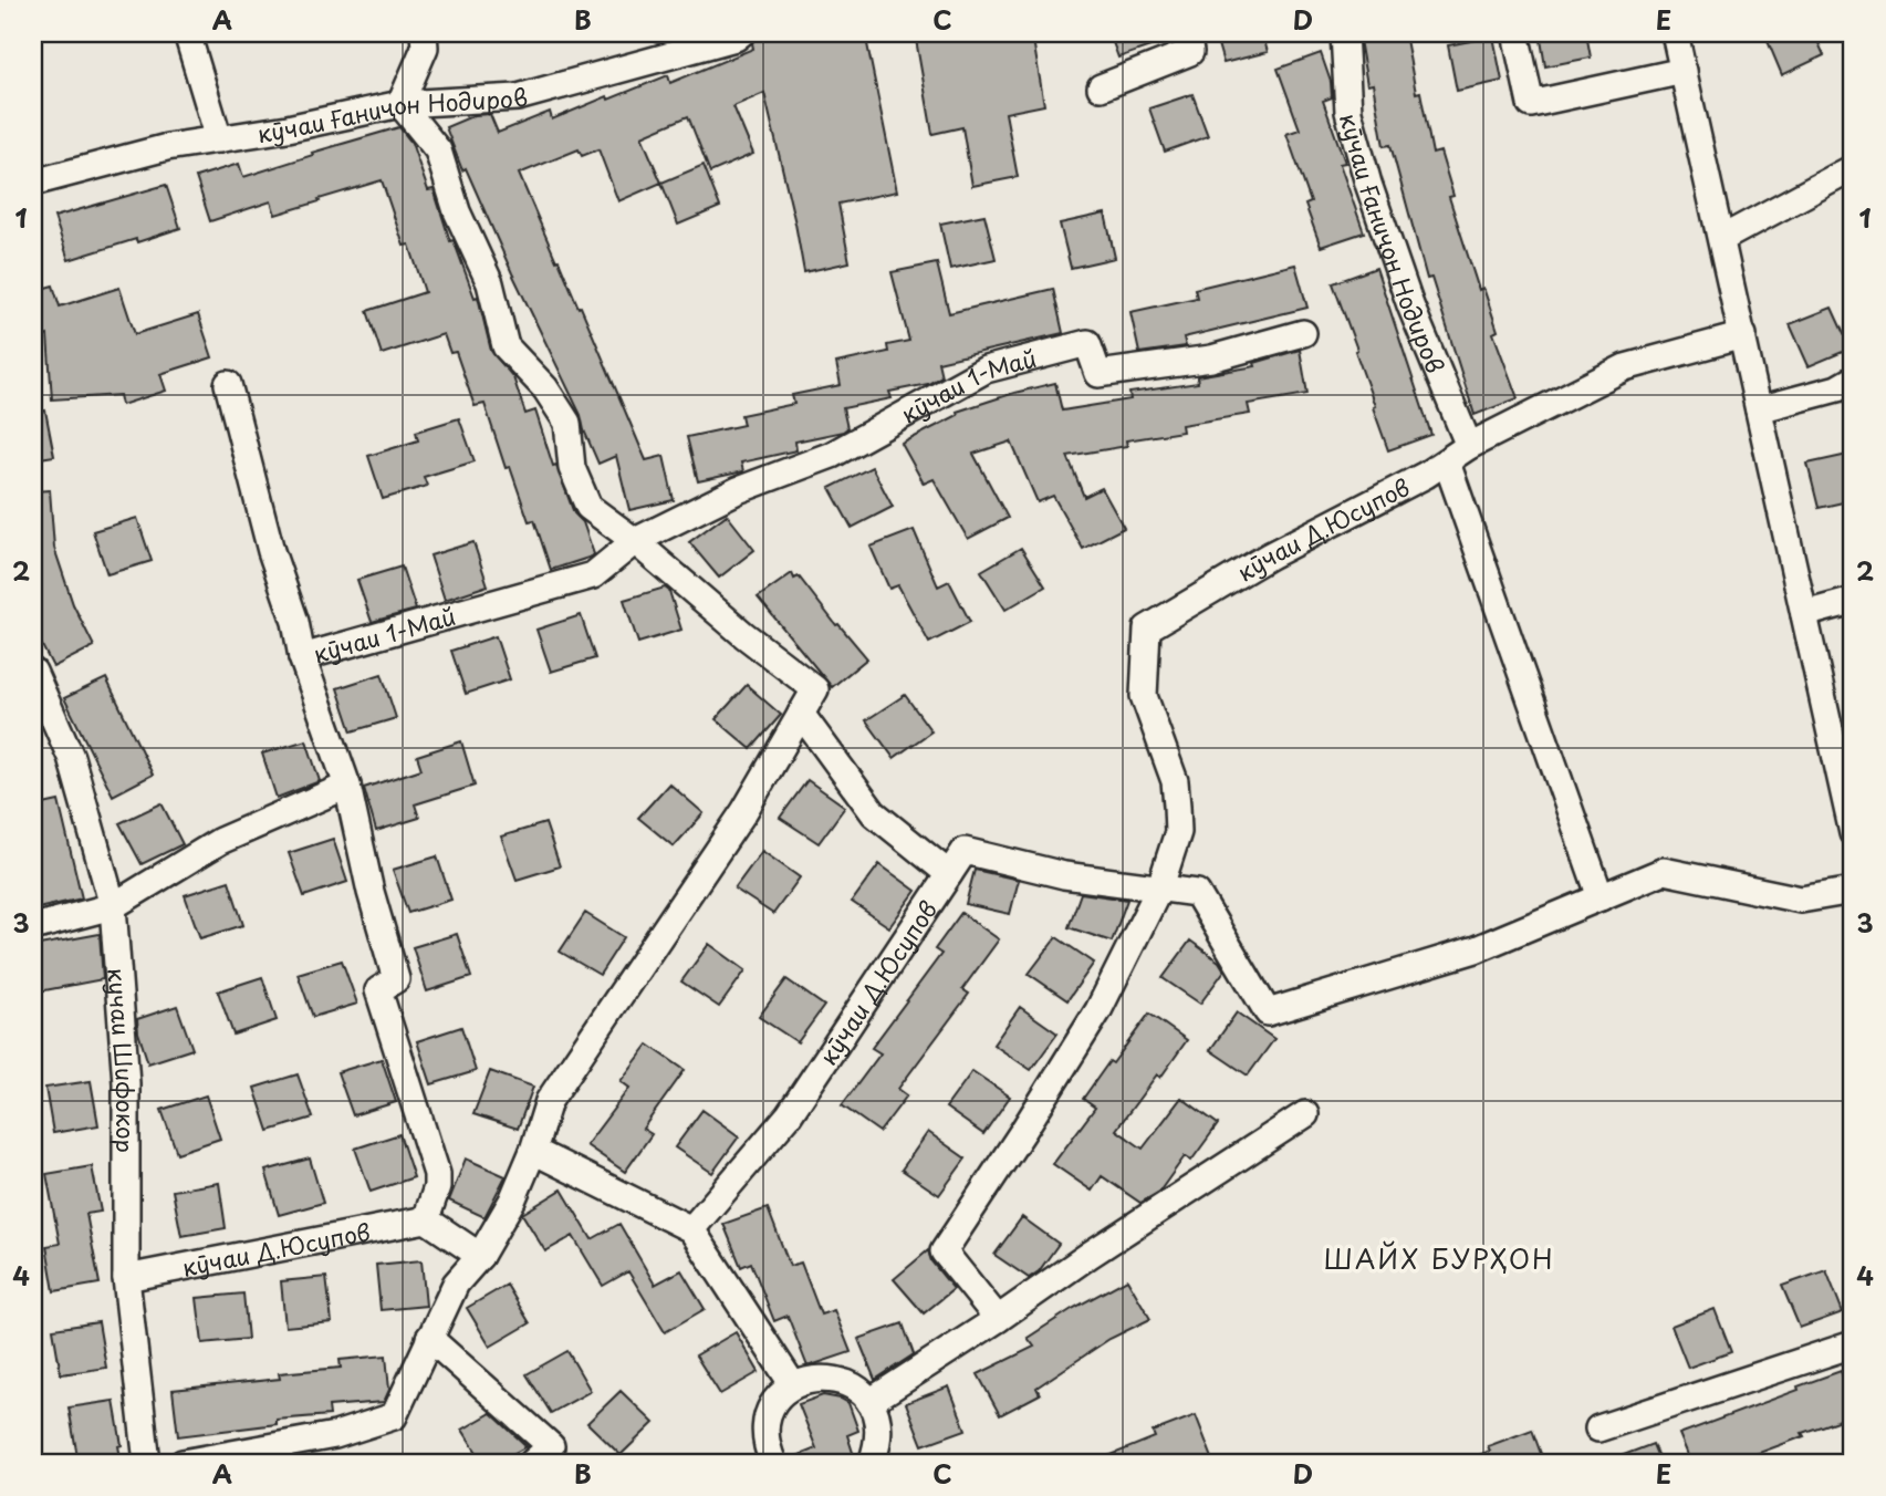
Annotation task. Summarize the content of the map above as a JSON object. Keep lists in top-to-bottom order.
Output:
{
  "streets": {
    "street": [
      "кӯчаи Ғаниҷон Нодиров",
      "кӯчаи 1-Май",
      "кӯчаи Д.Юсупов",
      "кучаи Шифокор"
    ]
  },
  "crossings": [
    ["кӯчаи Ғаниҷон Нодиров", "кӯчаи Д.Юсупов"],
    ["кӯчаи Д.Юсупов", "кучаи Шифокор"]
  ],
  "districts": ["ШАЙХ БУРҲОН"],
  "grid": {
    "columns": [
      "A",
      "B",
      "C",
      "D",
      "E"
    ],
    "rows": [
      "1",
      "2",
      "3",
      "4"
    ]
  }
}
